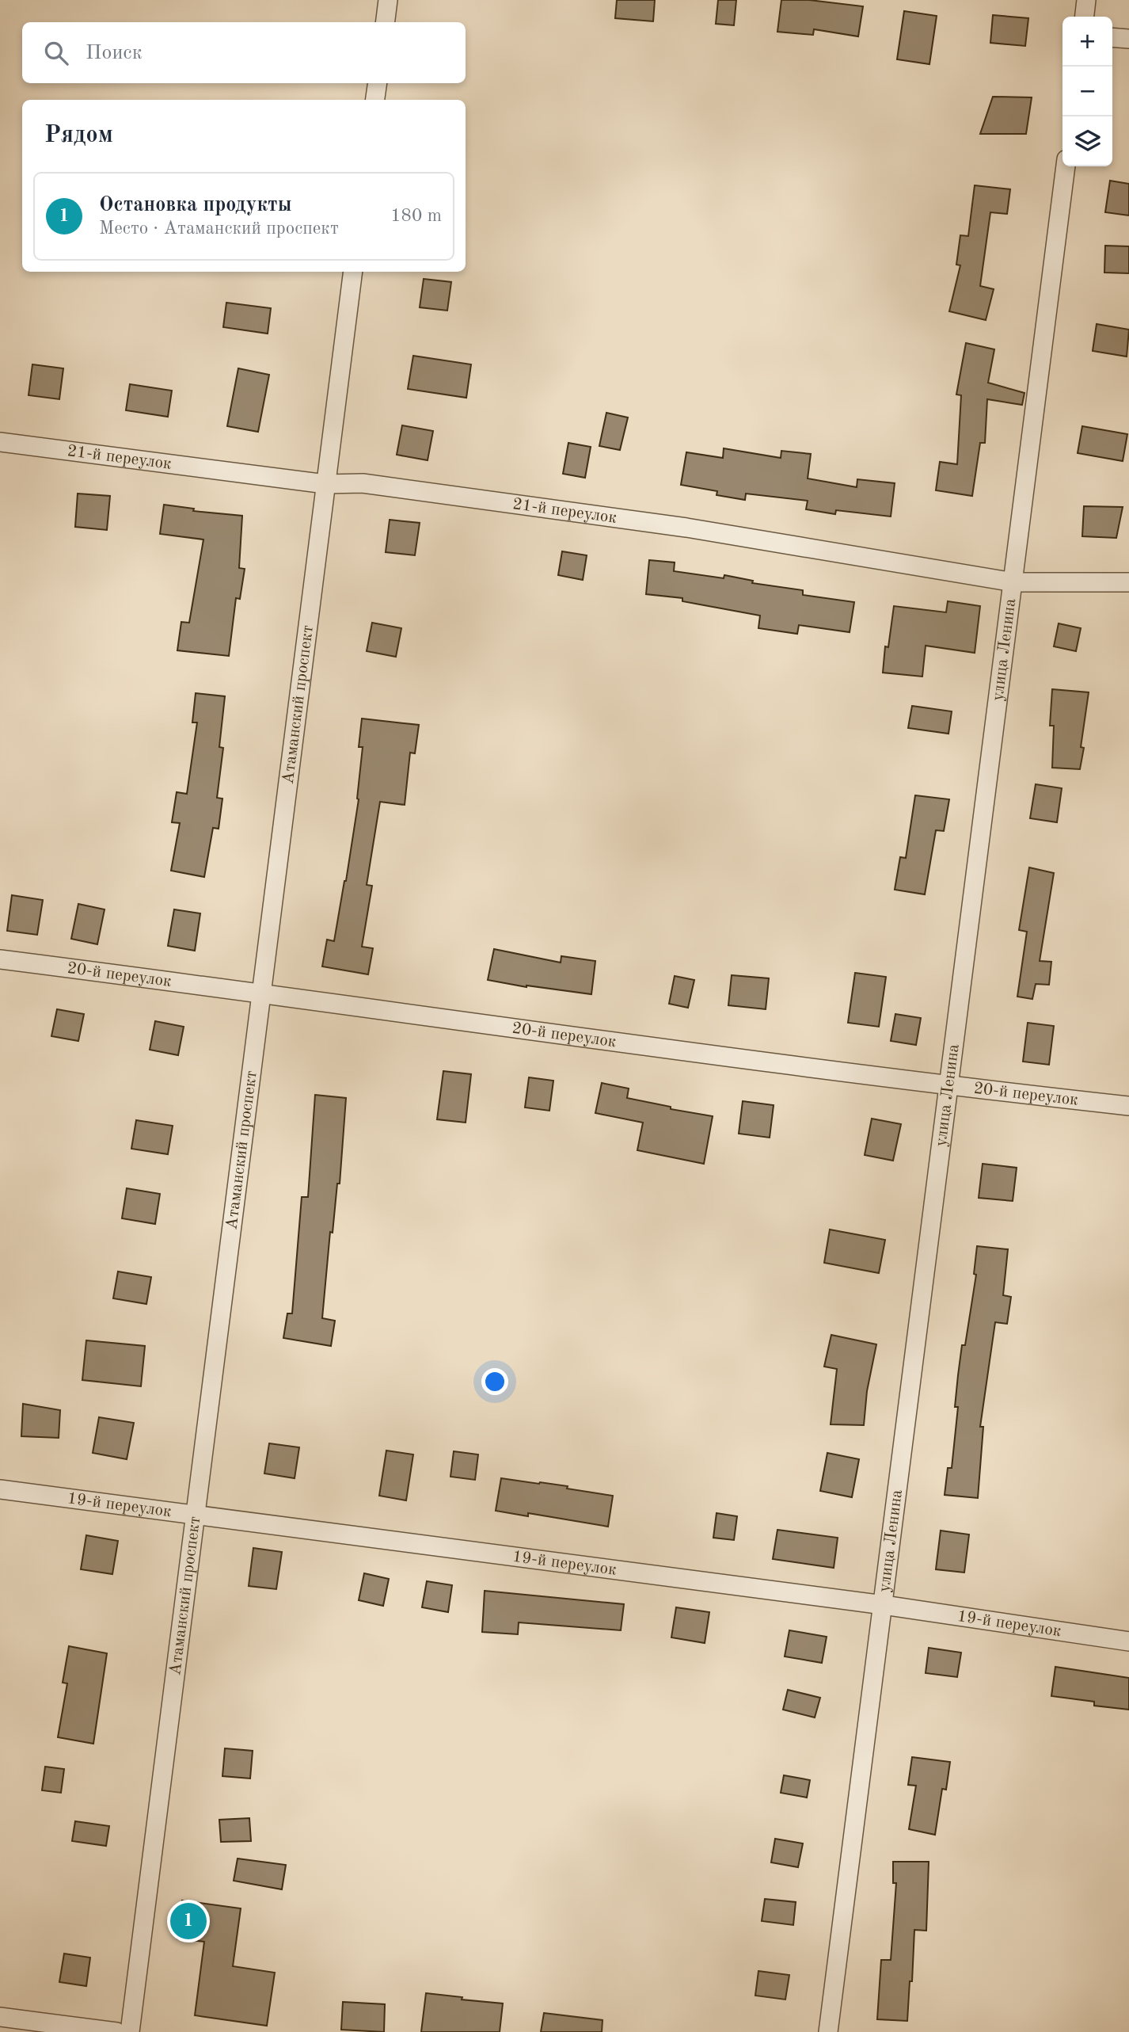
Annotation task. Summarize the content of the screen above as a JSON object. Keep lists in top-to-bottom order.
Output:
{
  "streets": {
    "street": [
      "21-й переулок",
      "улица Ленина",
      "Атаманский проспект",
      "20-й переулок",
      "19-й переулок"
    ]
  },
  "crossings": [
    ["21-й переулок", "улица Ленина"],
    ["21-й переулок", "Атаманский проспект"],
    ["улица Ленина", "20-й переулок"],
    ["улица Ленина", "19-й переулок"],
    ["Атаманский проспект", "20-й переулок"],
    ["Атаманский проспект", "19-й переулок"]
  ],
  "page": {
    "map_buttons": ["+", "−"],
    "search": "Поиск",
    "heading": "Рядом",
    "list": [
      {
        "mark": "1",
        "name": "Остановка продукты",
        "note": "Место · Атаманский проспект",
        "value": "180 m"
      }
    ],
    "pins": "1"
  }
}
